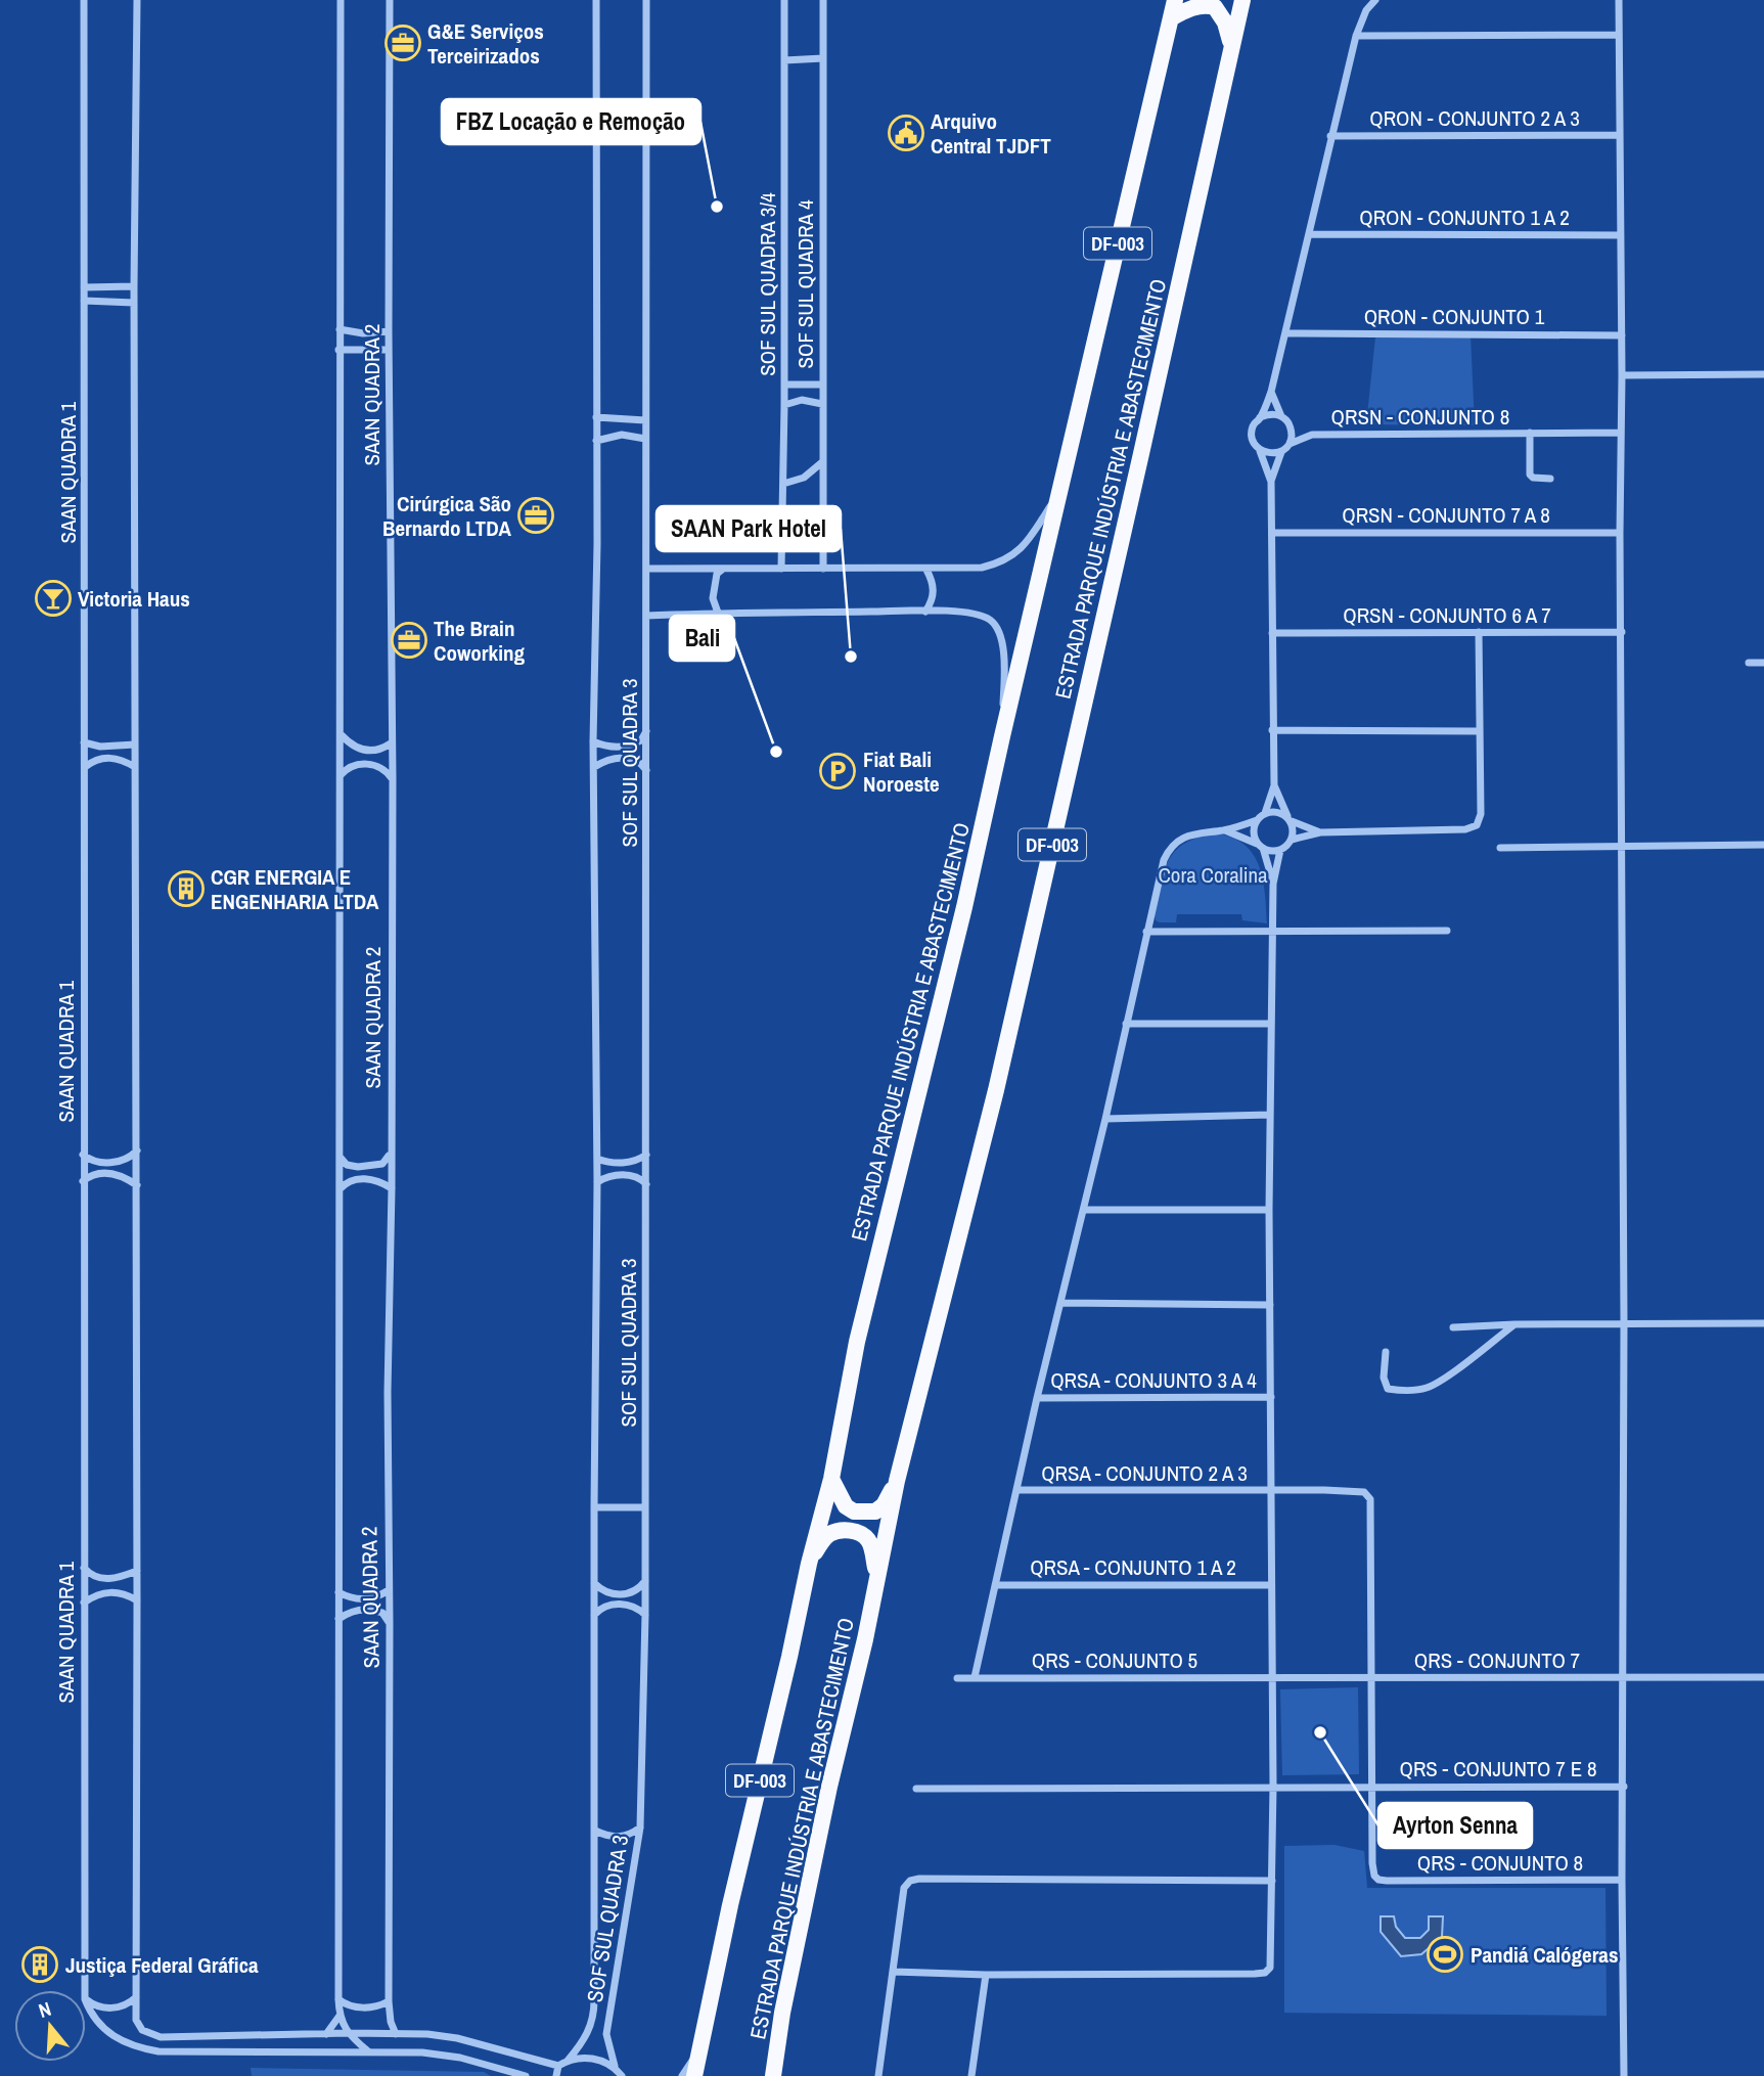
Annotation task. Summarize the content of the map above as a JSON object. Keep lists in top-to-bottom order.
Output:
{
  "streets": {
    "highway": ["DF-003", "ESTRADA PARQUE INDÚSTRIA E ABASTECIMENTO"],
    "street": [
      "QRON - CONJUNTO 2 A 3",
      "QRON - CONJUNTO 1 A 2",
      "SOF SUL QUADRA 3/4",
      "SOF SUL QUADRA 4",
      "QRON - CONJUNTO 1",
      "SAAN QUADRA 2",
      "QRSN - CONJUNTO 8",
      "SAAN QUADRA 1",
      "QRSN - CONJUNTO 7 A 8",
      "QRSN - CONJUNTO 6 A 7",
      "SOF SUL QUADRA 3",
      "QRSA - CONJUNTO 3 A 4",
      "QRSA - CONJUNTO 2 A 3",
      "QRSA - CONJUNTO 1 A 2",
      "QRS - CONJUNTO 5",
      "QRS - CONJUNTO 7",
      "QRS - CONJUNTO 7 E 8",
      "QRS - CONJUNTO 8"
    ]
  },
  "crossings": [
    ["QRSA - CONJUNTO 2 A 3", "QRS - CONJUNTO 5"],
    ["QRSA - CONJUNTO 2 A 3", "QRS - CONJUNTO 7"],
    ["QRS - CONJUNTO 5", "QRS - CONJUNTO 7"],
    ["QRS - CONJUNTO 7 E 8", "QRS - CONJUNTO 8"]
  ],
  "parks": ["Cora Coralina"],
  "places": {
    "office": ["G&E Serviços Terceirizados", "Cirúrgica São Bernardo LTDA", "The Brain Coworking"],
    "public building": ["Arquivo Central TJDFT"],
    "other": [
      "FBZ Locação e Remoção",
      "SAAN Park Hotel",
      "Bali",
      "Ayrton Senna"
    ],
    "bar": ["Victoria Haus"],
    "parking": ["Fiat Bali Noroeste"],
    "building": ["CGR ENERGIA E ENGENHARIA LTDA", "Justiça Federal Gráfica"],
    "sports": ["Pandiá Calógeras"]
  },
  "north": "top"
}
